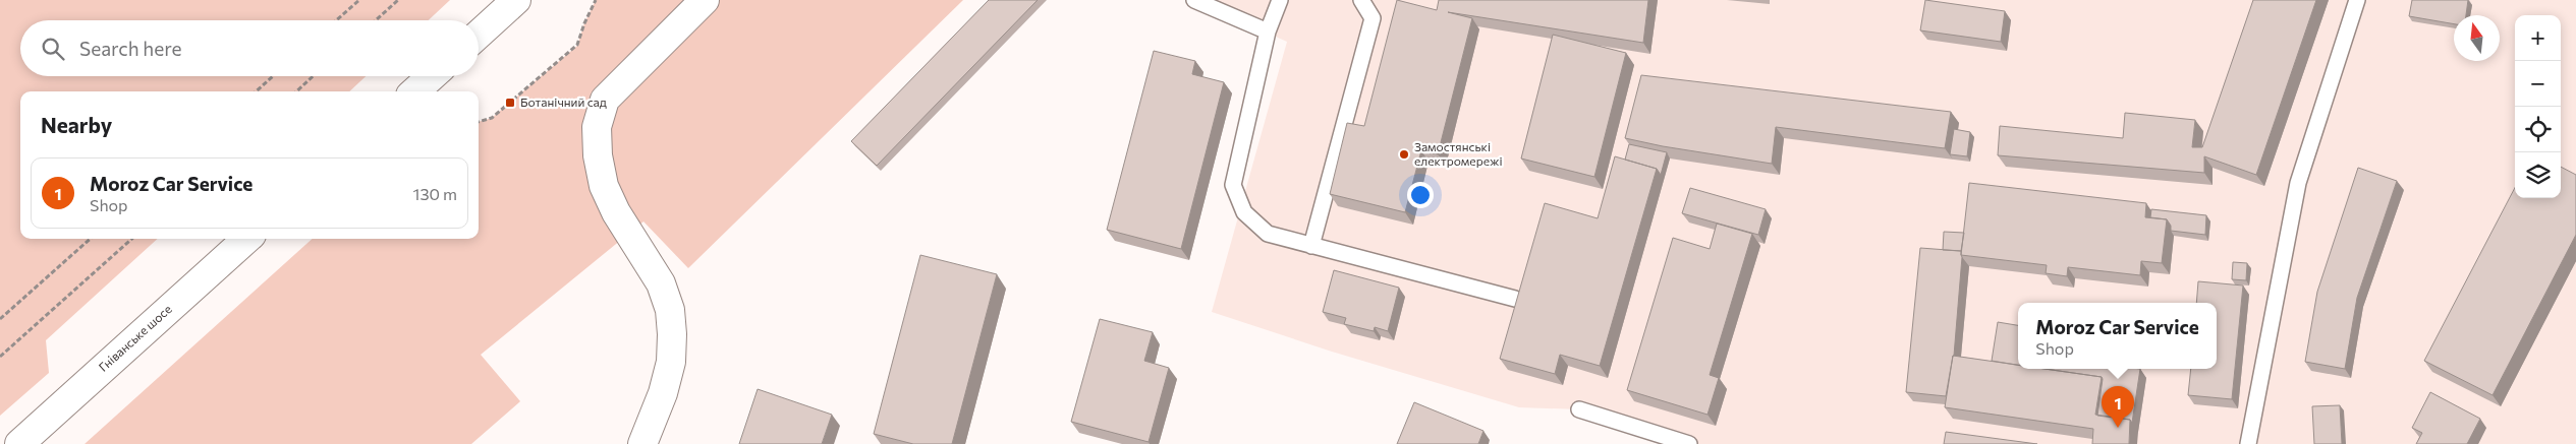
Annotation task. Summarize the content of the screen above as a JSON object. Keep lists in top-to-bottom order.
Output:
{
  "streets": {
    "street": ["Гніванське шосе"]
  },
  "places": {
    "transit": ["Ботанічний сад"],
    "other": ["Замостянські електромережі"]
  },
  "north": "top",
  "page": {
    "map_buttons": ["+", "−"],
    "search": "Search here",
    "heading": "Nearby",
    "list": [
      {
        "mark": "1",
        "name": "Moroz Car Service",
        "note": "Shop",
        "value": "130 m"
      }
    ],
    "popup": ["Moroz Car Service", "Shop"],
    "pins": "1"
  }
}
